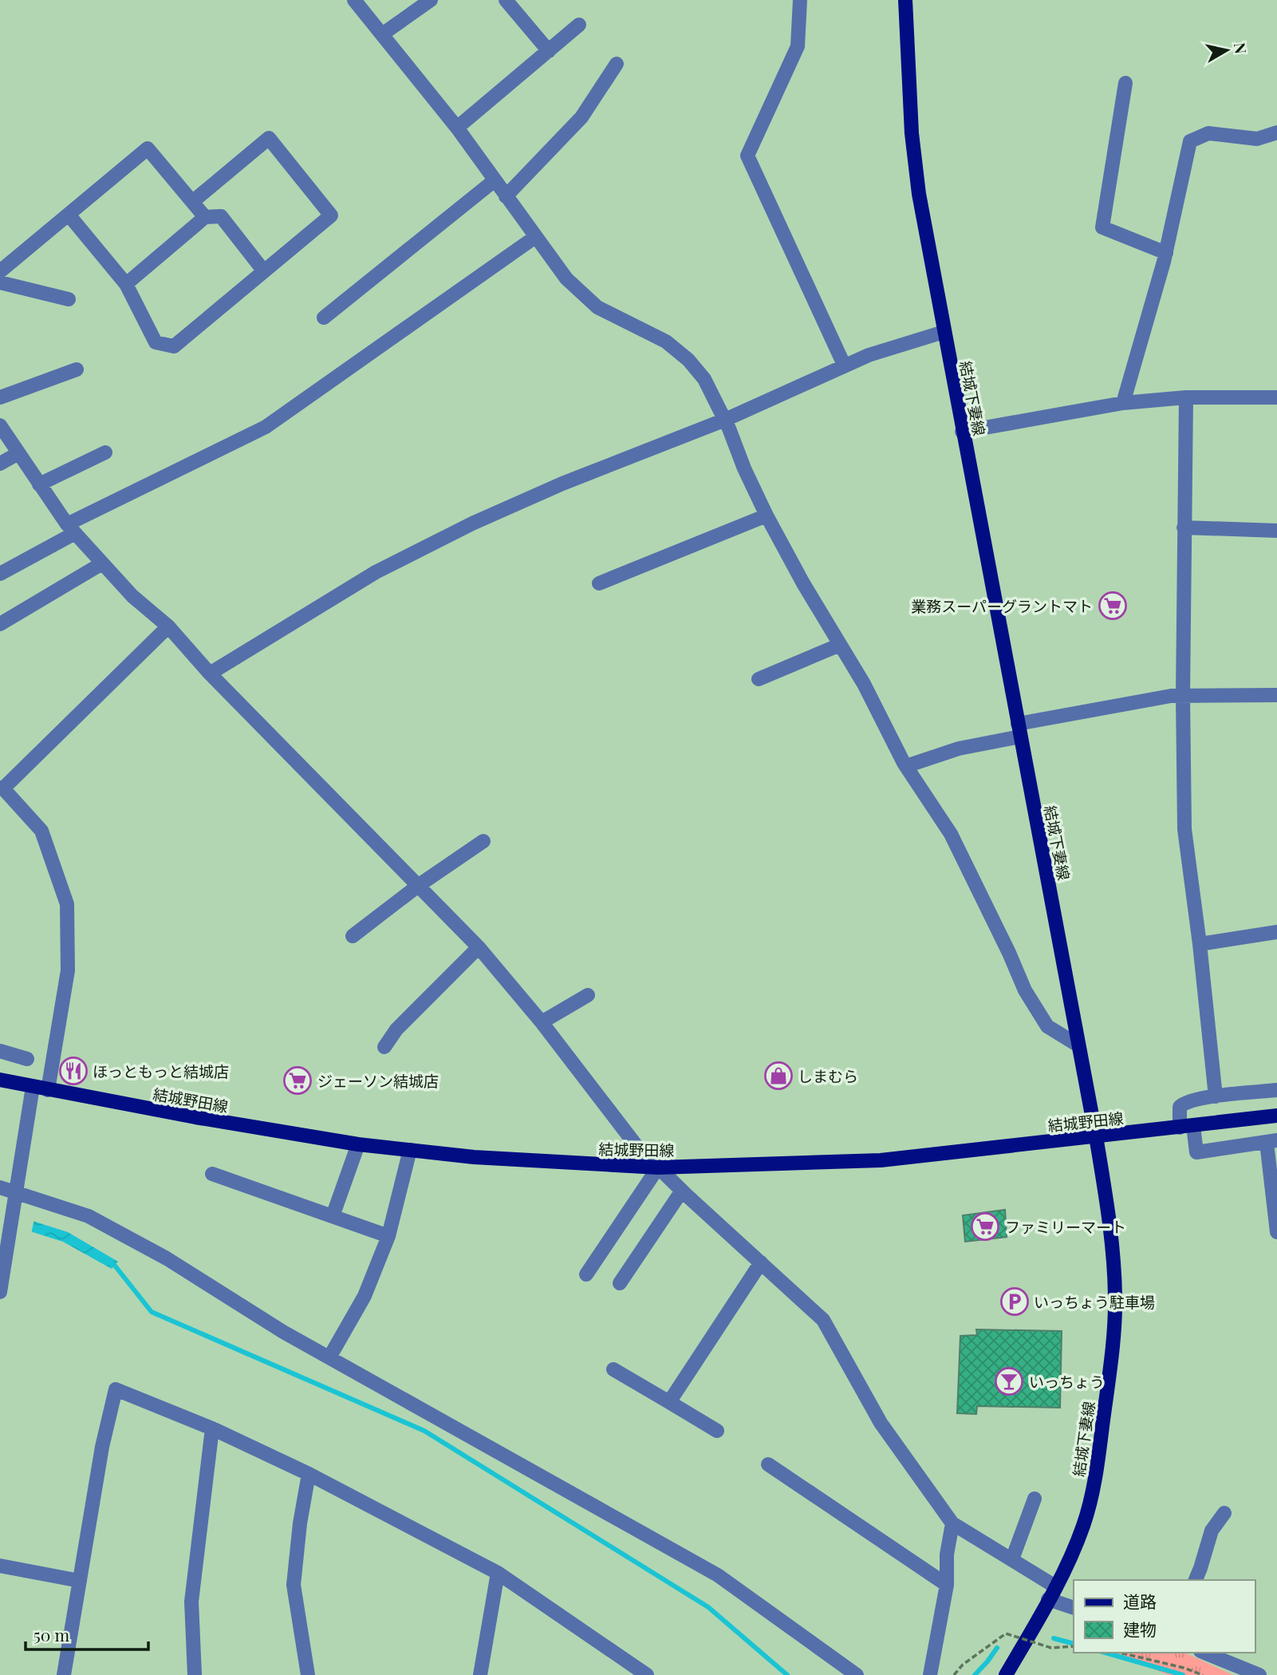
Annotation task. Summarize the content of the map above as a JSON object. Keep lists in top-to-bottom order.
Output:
{
  "streets": {
    "main road": ["結城下妻線", "結城野田線"]
  },
  "crossings": [
    ["結城下妻線", "結城野田線"]
  ],
  "places": {
    "supermarket": ["業務スーパーグラントマト", "ジェーソン結城店", "ファミリーマート"],
    "restaurant": ["ほっともっと結城店"],
    "shop": ["しまむら"],
    "parking": ["いっちょう駐車場"],
    "bar": ["いっちょう"]
  },
  "legend": ["道路", "建物"],
  "scale_bar": "50 m",
  "north": "right"
}
